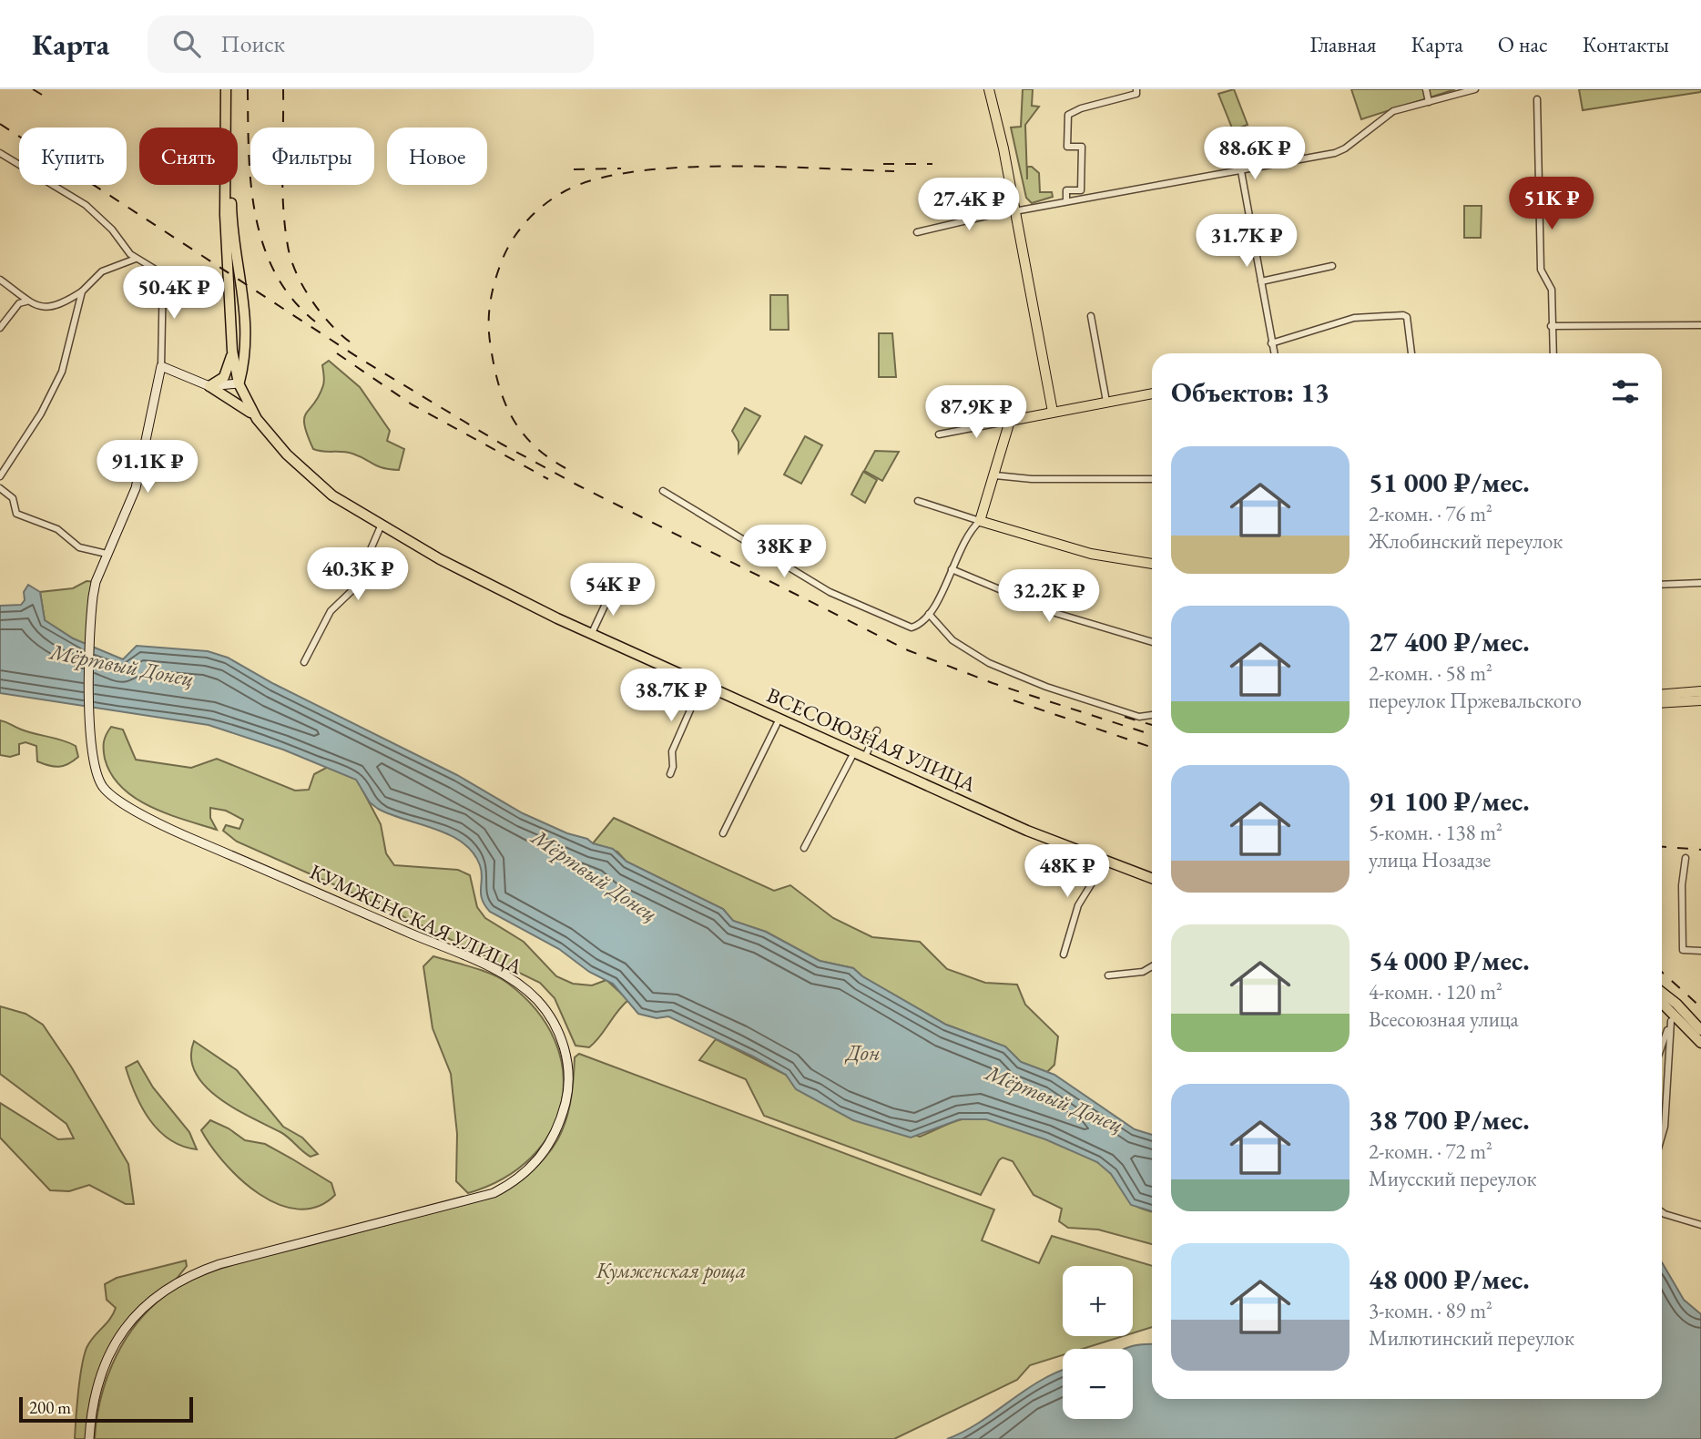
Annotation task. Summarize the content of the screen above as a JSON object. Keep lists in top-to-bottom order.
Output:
{
  "streets": {
    "highway": ["ВСЕСОЮЗНАЯ УЛИЦА"],
    "street": ["КУМЖЕНСКАЯ УЛИЦА"]
  },
  "water": ["Мёртвый Донец", "Дон"],
  "parks": ["Кумженская роща"],
  "scale_bar": "200 m",
  "page": {
    "header": "Карта",
    "search": "Поиск",
    "nav": [
      "Главная",
      "Карта",
      "О нас",
      "Контакты"
    ],
    "price": [
      "88.6K ₽",
      "51K ₽",
      "27.4K ₽",
      "31.7K ₽",
      "50.4K ₽",
      "87.9K ₽",
      "91.1K ₽",
      "38K ₽",
      "40.3K ₽",
      "54K ₽",
      "32.2K ₽",
      "38.7K ₽",
      "48K ₽"
    ],
    "chip": [
      "Купить",
      "Снять",
      "Фильтры",
      "Новое"
    ],
    "heading": "Объектов: 13",
    "list": [
      {
        "name": "51 000 ₽/мес.",
        "note": "2-комн. · 76 m² · Жлобинский переулок"
      },
      {
        "name": "27 400 ₽/мес.",
        "note": "2-комн. · 58 m² · переулок Пржевальского"
      },
      {
        "name": "91 100 ₽/мес.",
        "note": "5-комн. · 138 m² · улица Нозадзе"
      },
      {
        "name": "54 000 ₽/мес.",
        "note": "4-комн. · 120 m² · Всесоюзная улица"
      },
      {
        "name": "38 700 ₽/мес.",
        "note": "2-комн. · 72 m² · Миусский переулок"
      },
      {
        "name": "48 000 ₽/мес.",
        "note": "3-комн. · 89 m² · Милютинский переулок"
      }
    ],
    "map_buttons": ["+", "−"],
    "scale": "200 m"
  }
}
